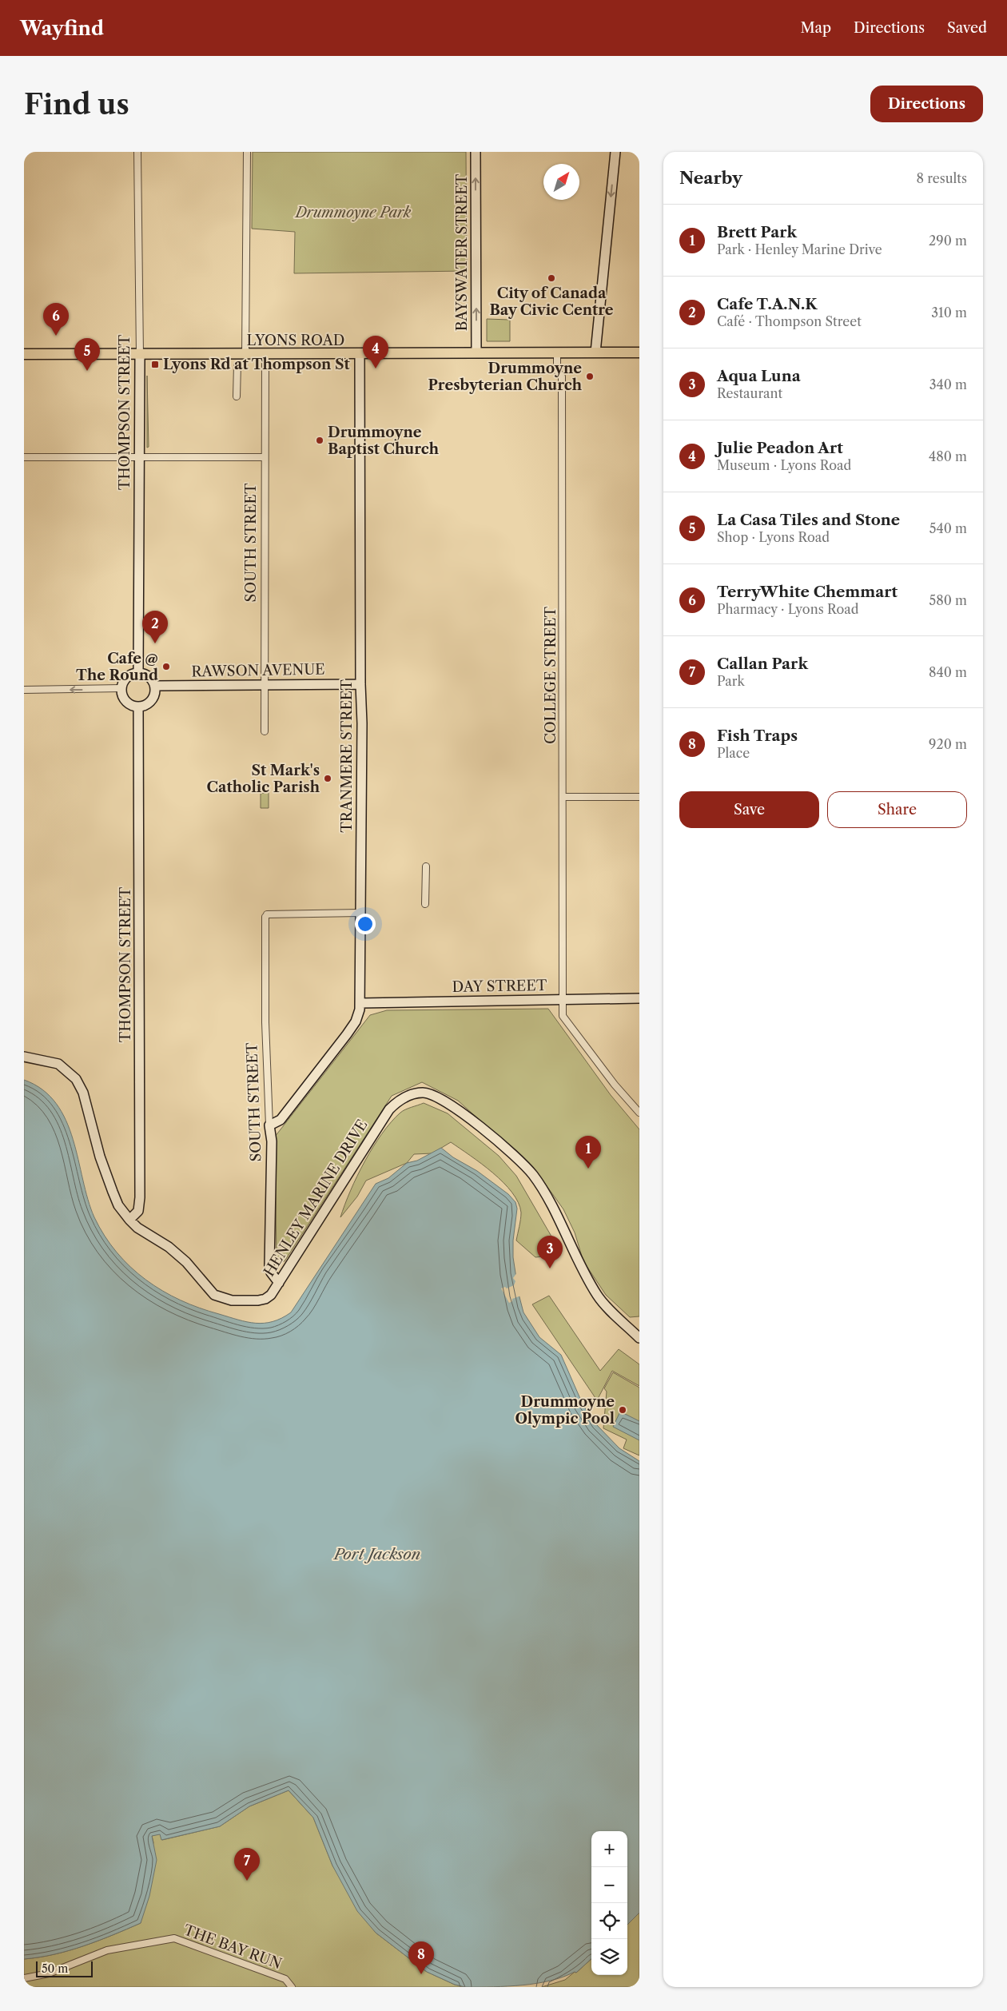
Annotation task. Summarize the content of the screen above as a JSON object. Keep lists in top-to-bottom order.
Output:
{
  "streets": {
    "main road": ["LYONS ROAD"],
    "street": [
      "BAYSWATER STREET",
      "THOMPSON STREET",
      "SOUTH STREET",
      "RAWSON AVENUE",
      "COLLEGE STREET",
      "TRANMERE STREET",
      "DAY STREET",
      "HENLEY MARINE DRIVE",
      "THE BAY RUN"
    ]
  },
  "crossings": [
    ["BAYSWATER STREET", "LYONS ROAD"],
    ["LYONS ROAD", "THOMPSON STREET"],
    ["LYONS ROAD", "SOUTH STREET"],
    ["LYONS ROAD", "COLLEGE STREET"],
    ["LYONS ROAD", "TRANMERE STREET"],
    ["THOMPSON STREET", "RAWSON AVENUE"],
    ["THOMPSON STREET", "HENLEY MARINE DRIVE"],
    ["SOUTH STREET", "RAWSON AVENUE"],
    ["SOUTH STREET", "TRANMERE STREET"],
    ["SOUTH STREET", "HENLEY MARINE DRIVE"],
    ["RAWSON AVENUE", "TRANMERE STREET"],
    ["COLLEGE STREET", "DAY STREET"],
    ["TRANMERE STREET", "DAY STREET"]
  ],
  "one_way": ["BAYSWATER STREET"],
  "water": ["Port Jackson"],
  "parks": ["Drummoyne Park"],
  "places": {
    "other": [
      "City of Canada Bay Civic Centre",
      "Drummoyne Presbyterian Church",
      "Drummoyne Baptist Church",
      "Cafe @ The Round",
      "St Mark's Catholic Parish",
      "Drummoyne Olympic Pool"
    ],
    "transit": ["Lyons Rd at Thompson St"]
  },
  "scale_bar": "50 m",
  "north": "top right",
  "page": {
    "header": "Wayfind",
    "nav": ["Map", "Directions", "Saved"],
    "buttons": [
      "Directions",
      ["Save", "Share"]
    ],
    "title": "Find us",
    "heading": ["Nearby", "8 results"],
    "list": [
      {
        "mark": "1",
        "name": "Brett Park",
        "note": "Park · Henley Marine Drive",
        "value": "290 m"
      },
      {
        "mark": "2",
        "name": "Cafe T.A.N.K",
        "note": "Café · Thompson Street",
        "value": "310 m"
      },
      {
        "mark": "3",
        "name": "Aqua Luna",
        "note": "Restaurant",
        "value": "340 m"
      },
      {
        "mark": "4",
        "name": "Julie Peadon Art",
        "note": "Museum · Lyons Road",
        "value": "480 m"
      },
      {
        "mark": "5",
        "name": "La Casa Tiles and Stone",
        "note": "Shop · Lyons Road",
        "value": "540 m"
      },
      {
        "mark": "6",
        "name": "TerryWhite Chemmart",
        "note": "Pharmacy · Lyons Road",
        "value": "580 m"
      },
      {
        "mark": "7",
        "name": "Callan Park",
        "note": "Park",
        "value": "840 m"
      },
      {
        "mark": "8",
        "name": "Fish Traps",
        "note": "Place",
        "value": "920 m"
      }
    ],
    "pins": [
      "6",
      "4",
      "5",
      "2",
      "1",
      "3",
      "7",
      "8"
    ],
    "map_buttons": ["+", "−"],
    "scale": "50 m"
  }
}
